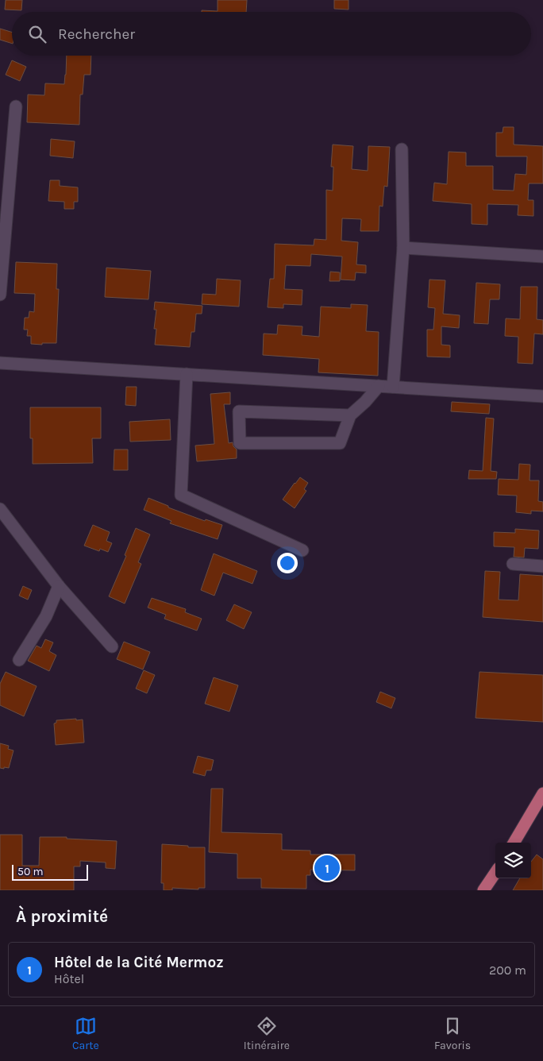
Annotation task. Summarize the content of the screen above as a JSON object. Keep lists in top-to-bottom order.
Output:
{
  "scale_bar": "50 m",
  "page": {
    "search": "Rechercher",
    "pins": "1",
    "scale": "50 m",
    "heading": "À proximité",
    "list": [
      {
        "mark": "1",
        "name": "Hôtel de la Cité Mermoz",
        "note": "Hôtel",
        "value": "200 m"
      }
    ],
    "nav": ["Carte", "Itinéraire", "Favoris"]
  }
}
